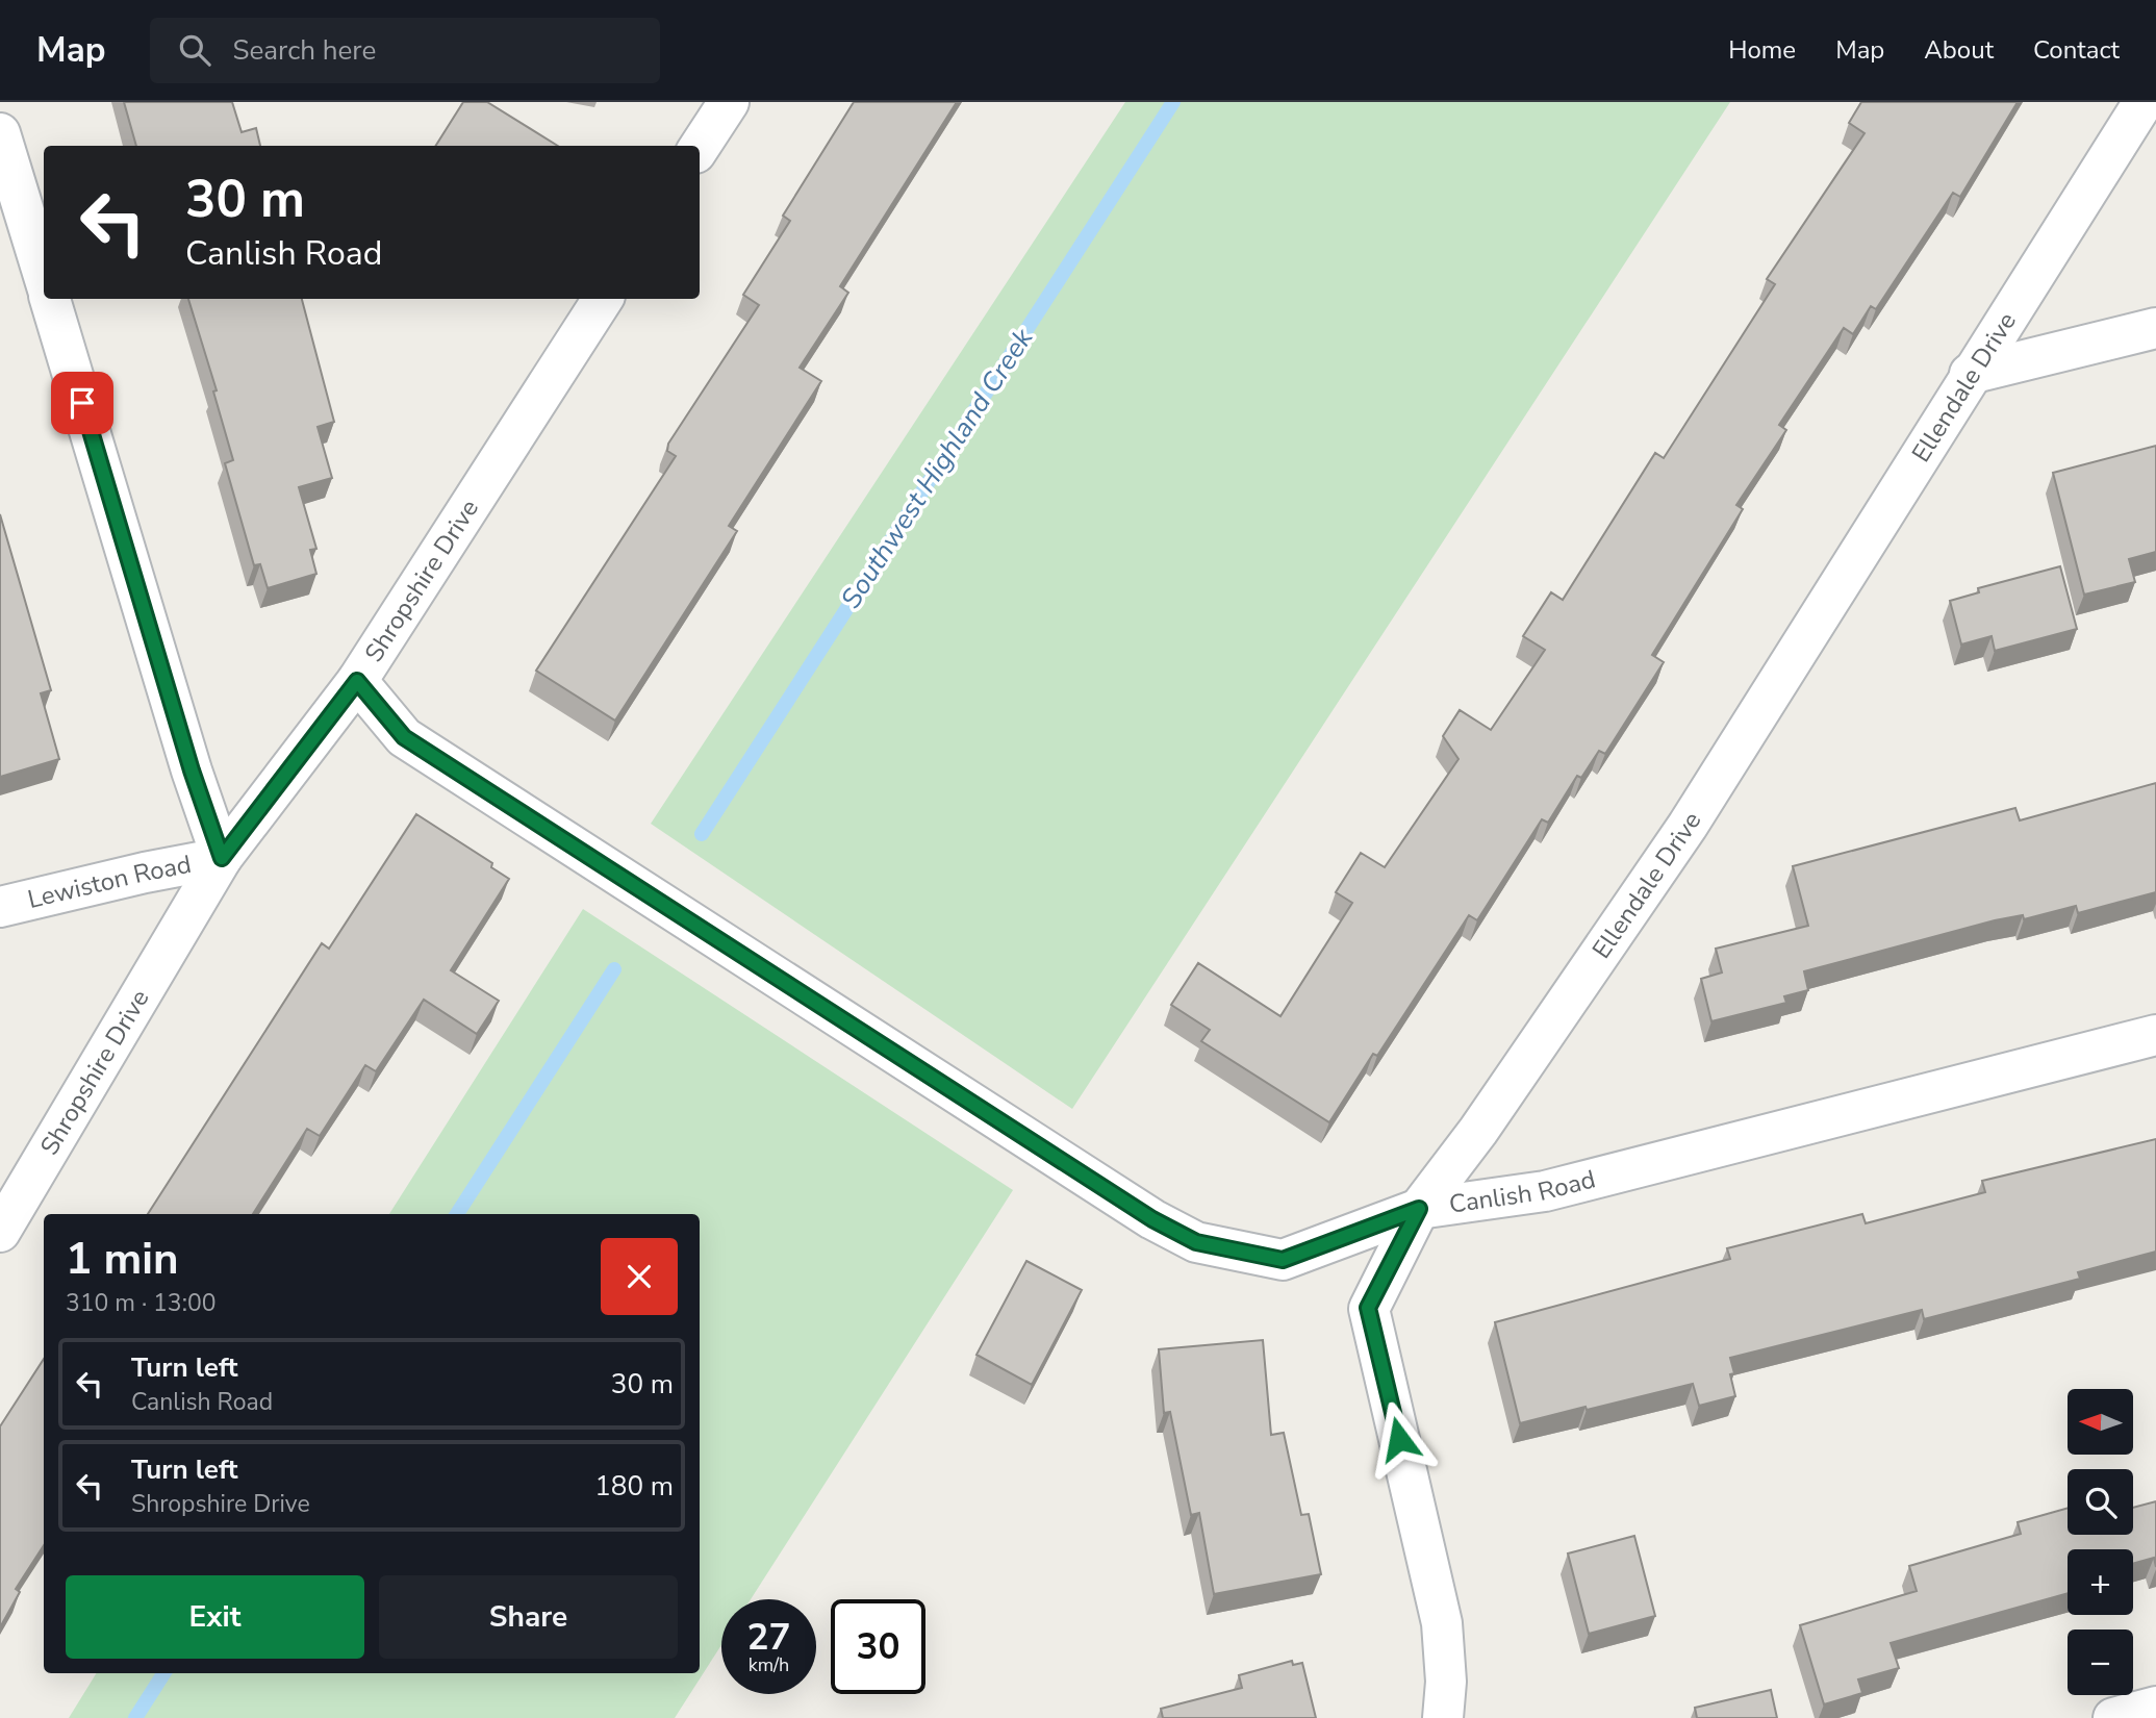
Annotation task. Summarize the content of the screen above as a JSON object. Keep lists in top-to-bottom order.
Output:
{
  "streets": {
    "street": [
      "Ellendale Drive",
      "Shropshire Drive",
      "Lewiston Road",
      "Canlish Road"
    ]
  },
  "crossings": [
    ["Ellendale Drive", "Canlish Road"],
    ["Shropshire Drive", "Lewiston Road"],
    ["Shropshire Drive", "Canlish Road"]
  ],
  "water": ["Southwest Highland Creek"],
  "north": "left",
  "page": {
    "header": "Map",
    "search": "Search here",
    "nav": [
      "Home",
      "Map",
      "About",
      "Contact"
    ],
    "turn": ["30 m", "Canlish Road"],
    "heading": ["1 min", "310 m · 13:00"],
    "list": [
      {
        "name": "Turn left",
        "note": "Canlish Road",
        "value": "30 m"
      },
      {
        "name": "Turn left",
        "note": "Shropshire Drive",
        "value": "180 m"
      }
    ],
    "map_buttons": ["+", "−"],
    "buttons": ["Exit", "Share"],
    "speed": "27 km/h",
    "limit": "30"
  }
}
